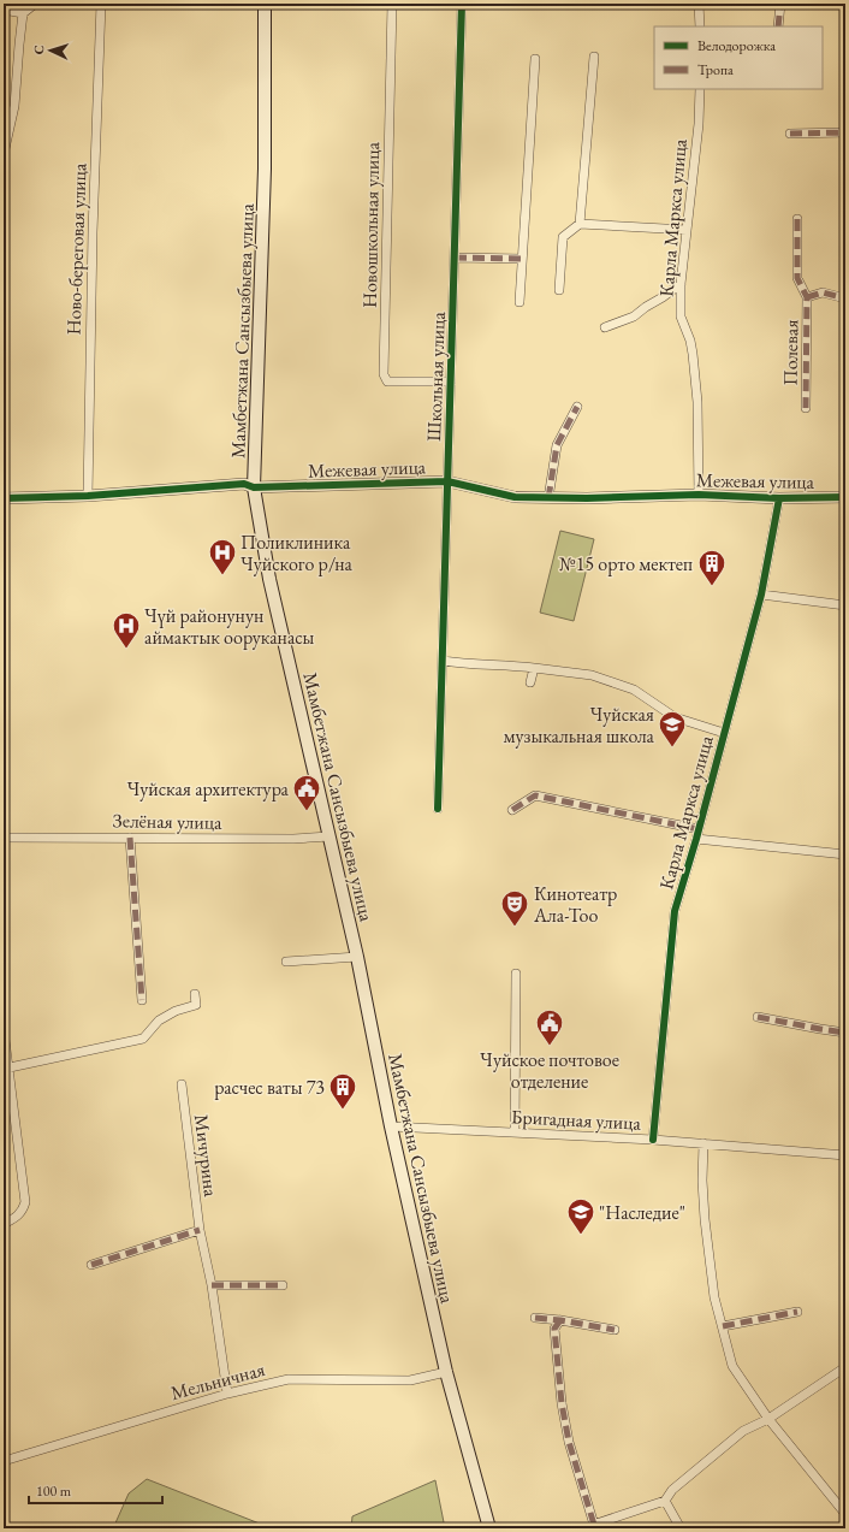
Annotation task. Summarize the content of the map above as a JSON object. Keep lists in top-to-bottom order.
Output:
{
  "streets": {
    "main road": ["Мамбетжана Сансызбыева улица"],
    "street": [
      "Карла Маркса улица",
      "Новошкольная улица",
      "Ново-береговая улица",
      "Полевая",
      "Школьная улица",
      "Межевая улица",
      "Зелёная улица",
      "Бригадная улица",
      "Мичурина",
      "Мельничная"
    ]
  },
  "crossings": [
    ["Карла Маркса улица", "Межевая улица"],
    ["Карла Маркса улица", "Бригадная улица"],
    ["Новошкольная улица", "Школьная улица"],
    ["Ново-береговая улица", "Межевая улица"],
    ["Мамбетжана Сансызбыева улица", "Межевая улица"],
    ["Мамбетжана Сансызбыева улица", "Зелёная улица"],
    ["Мамбетжана Сансызбыева улица", "Бригадная улица"],
    ["Мамбетжана Сансызбыева улица", "Мельничная"],
    ["Школьная улица", "Межевая улица"],
    ["Мичурина", "Мельничная"]
  ],
  "places": {
    "hospital": ["Поликлиника Чуйского р/на", "Чүй районунун аймактык ооруканасы"],
    "building": ["№15 орто мектеп", "расчес ваты 73"],
    "school or university": ["Чуйская музыкальная школа", "\"Наследие\""],
    "public building": ["Чуйская архитектура", "Чуйское почтовое отделение"],
    "theatre": ["Кинотеатр Ала-Тоо"]
  },
  "legend": ["Велодорожка", "Тропа"],
  "scale_bar": "100 m",
  "north": "left"
}
